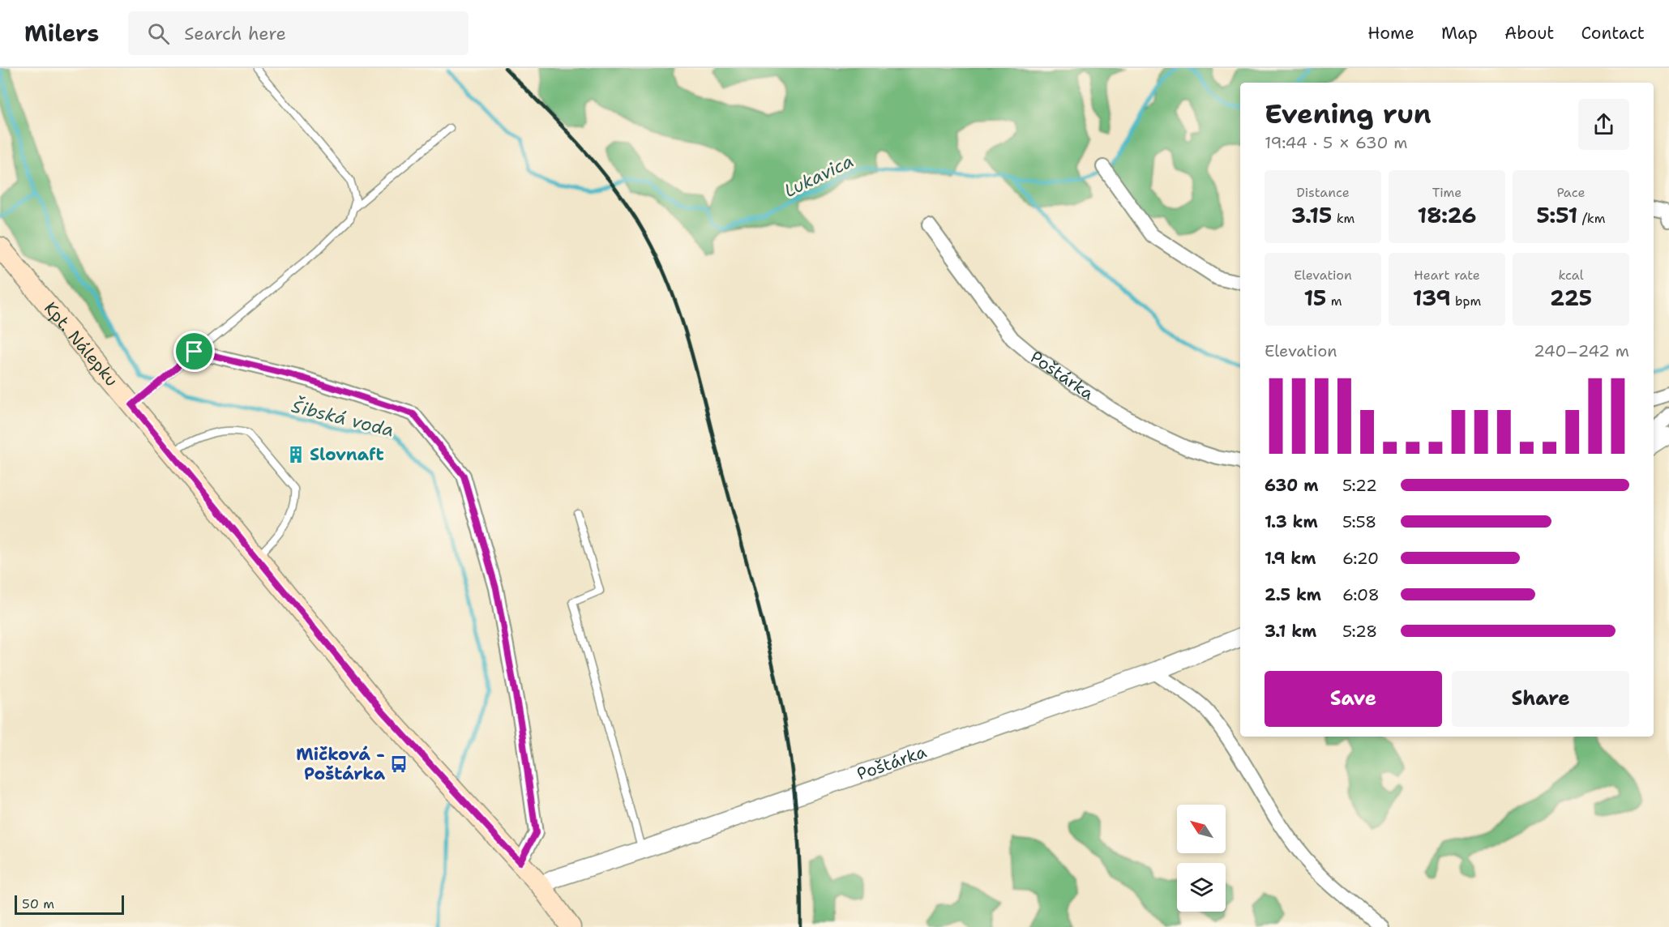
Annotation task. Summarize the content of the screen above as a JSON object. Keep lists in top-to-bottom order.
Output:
{
  "streets": {
    "main road": ["Kpt. Nálepku"],
    "street": ["Poštárka"]
  },
  "crossings": [
    ["Kpt. Nálepku", "Poštárka"]
  ],
  "water": ["Lukavica", "Šibská voda"],
  "places": {
    "building": ["Slovnaft"],
    "bus stop": ["Mičková - Poštárka"]
  },
  "scale_bar": "50 m",
  "north": "top left",
  "page": {
    "header": "Milers",
    "search": "Search here",
    "nav": [
      "Home",
      "Map",
      "About",
      "Contact"
    ],
    "heading": ["Evening run", "19:44 · 5 × 630 m"],
    "stats": [
      ["Distance", "3.15 km"],
      ["Time", "18:26"],
      ["Pace", "5:51 /km"],
      ["Elevation", "15 m"],
      ["Heart rate", "139 bpm"],
      ["kcal", "225"]
    ],
    "chart": ["Elevation", "240–242 m"],
    "list": [
      {
        "name": "630 m",
        "note": "5:22"
      },
      {
        "name": "1.3 km",
        "note": "5:58"
      },
      {
        "name": "1.9 km",
        "note": "6:20"
      },
      {
        "name": "2.5 km",
        "note": "6:08"
      },
      {
        "name": "3.1 km",
        "note": "5:28"
      }
    ],
    "buttons": ["Save", "Share"],
    "scale": "50 m"
  }
}
